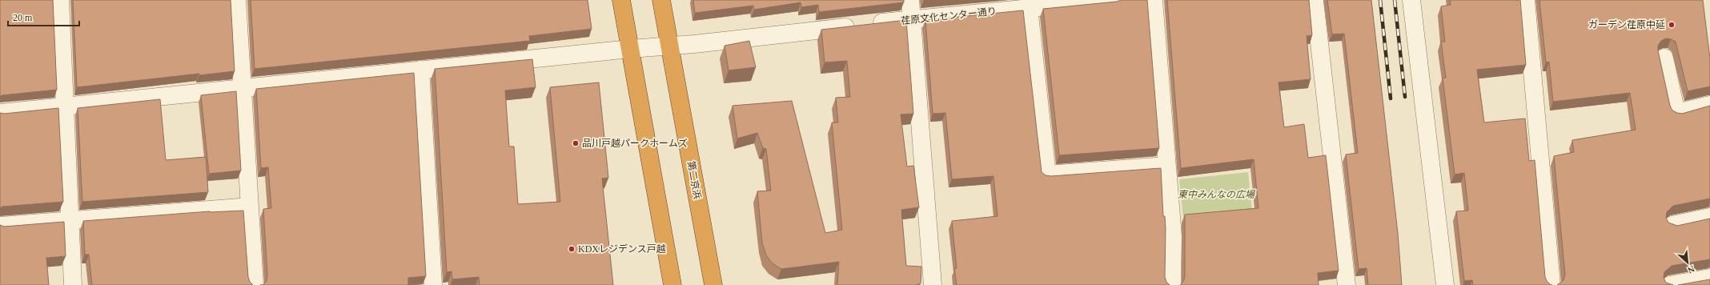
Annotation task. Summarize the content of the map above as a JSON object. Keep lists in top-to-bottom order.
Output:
{
  "streets": {
    "highway": ["第二京浜"],
    "street": ["荏原文化センター通り"]
  },
  "crossings": [
    ["荏原文化センター通り", "第二京浜"]
  ],
  "parks": ["東中みんなの広場"],
  "places": ["ガーデン荏原中延", "品川戸越パークホームズ", "KDXレジデンス戸越"],
  "scale_bar": "20 m",
  "north": "bottom right"
}
